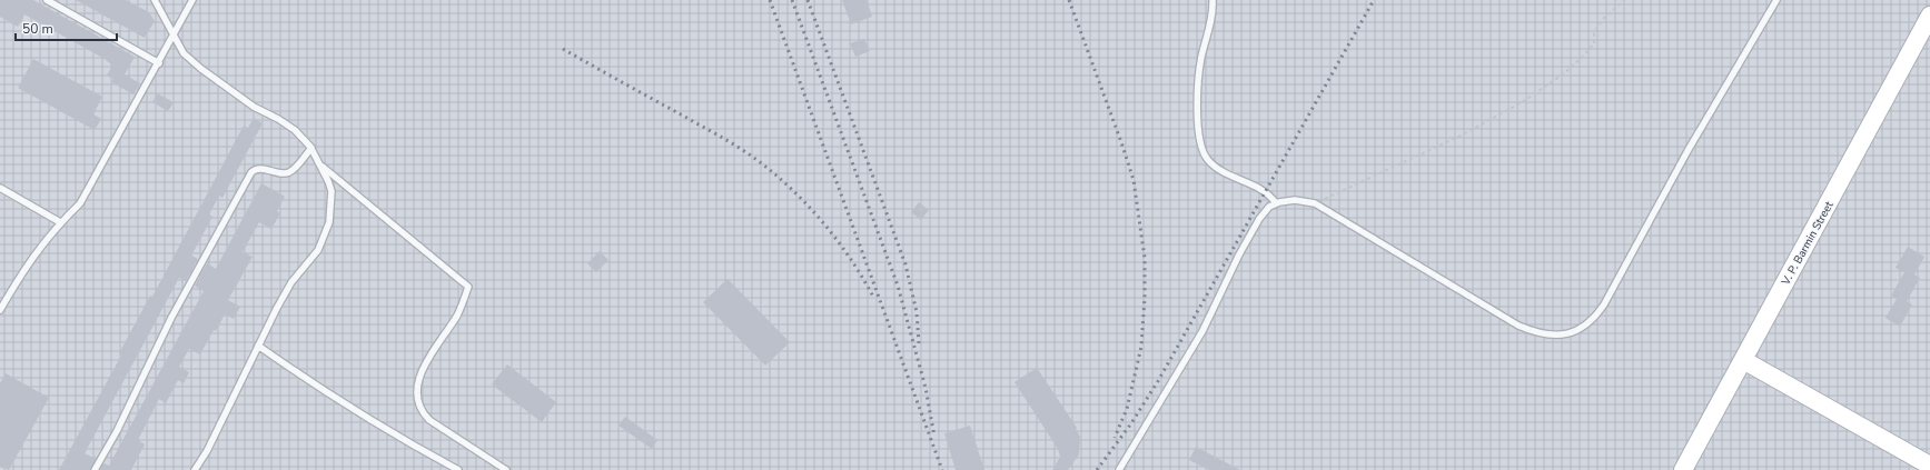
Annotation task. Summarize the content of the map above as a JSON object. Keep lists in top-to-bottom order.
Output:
{
  "streets": {
    "street": ["V. P. Barmin Street"]
  },
  "scale_bar": "50 m"
}
